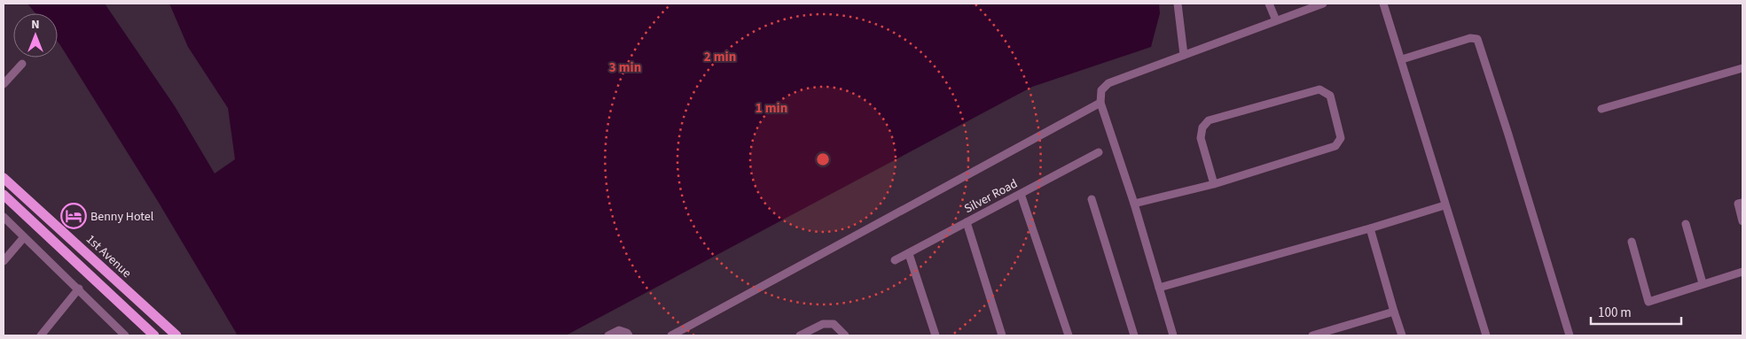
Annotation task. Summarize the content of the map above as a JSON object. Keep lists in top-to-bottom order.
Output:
{
  "streets": {
    "main road": ["1st Avenue"],
    "street": ["Silver Road"]
  },
  "places": {
    "hotel": ["Benny Hotel"]
  },
  "scale_bar": "100 m",
  "north": "top",
  "rings": ["2 min", "3 min", "1 min"]
}
